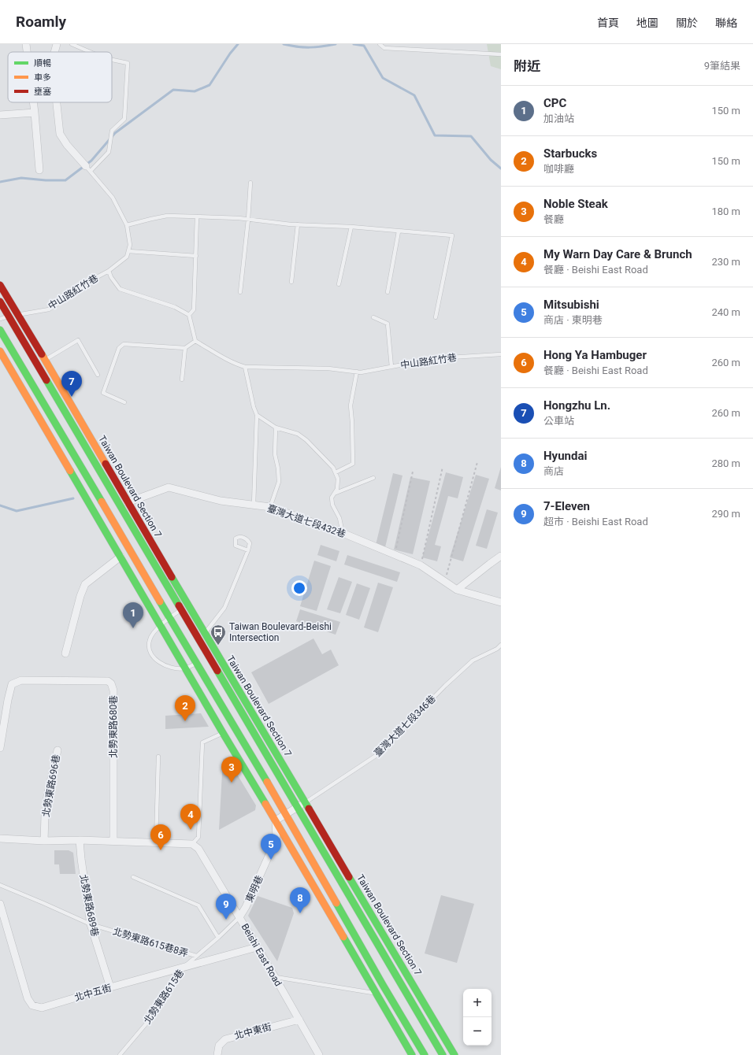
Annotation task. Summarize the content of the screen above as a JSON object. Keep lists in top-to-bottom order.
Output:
{
  "streets": {
    "main road": ["Taiwan Boulevard Section 7"],
    "street": [
      "臺灣大道七段432巷",
      "北勢東路680巷",
      "北勢東路696巷",
      "東明巷",
      "北勢東路689巷",
      "Beishi East Road",
      "北中五街",
      "北中東街"
    ],
    "lane": [
      "中山路紅竹巷",
      "臺灣大道七段346巷",
      "北勢東路615巷8弄",
      "北勢東路615巷"
    ]
  },
  "crossings": [
    ["中山路紅竹巷", "Taiwan Boulevard Section 7"],
    ["Taiwan Boulevard Section 7", "臺灣大道七段432巷"],
    ["Taiwan Boulevard Section 7", "臺灣大道七段346巷"],
    ["東明巷", "Beishi East Road"],
    ["東明巷", "北勢東路615巷"],
    ["北勢東路689巷", "北勢東路615巷8弄"],
    ["北勢東路689巷", "北中五街"],
    ["北勢東路615巷8弄", "北勢東路615巷"],
    ["Beishi East Road", "北中五街"],
    ["Beishi East Road", "北勢東路615巷"],
    ["Beishi East Road", "北中東街"],
    ["北中五街", "北勢東路615巷"]
  ],
  "places": {
    "bus stop": ["Taiwan Boulevard-Beishi Intersection"]
  },
  "legend": ["順暢", "車多", "壅塞"],
  "page": {
    "header": "Roamly",
    "nav": [
      "首頁",
      "地圖",
      "關於",
      "聯絡"
    ],
    "heading": ["附近", "9筆結果"],
    "list": [
      {
        "mark": "1",
        "name": "CPC",
        "note": "加油站",
        "value": "150 m"
      },
      {
        "mark": "2",
        "name": "Starbucks",
        "note": "咖啡廳",
        "value": "150 m"
      },
      {
        "mark": "3",
        "name": "Noble Steak",
        "note": "餐廳",
        "value": "180 m"
      },
      {
        "mark": "4",
        "name": "My Warn Day Care & Brunch",
        "note": "餐廳 · Beishi East Road",
        "value": "230 m"
      },
      {
        "mark": "5",
        "name": "Mitsubishi",
        "note": "商店 · 東明巷",
        "value": "240 m"
      },
      {
        "mark": "6",
        "name": "Hong Ya Hambuger",
        "note": "餐廳 · Beishi East Road",
        "value": "260 m"
      },
      {
        "mark": "7",
        "name": "Hongzhu Ln.",
        "note": "公車站",
        "value": "260 m"
      },
      {
        "mark": "8",
        "name": "Hyundai",
        "note": "商店",
        "value": "280 m"
      },
      {
        "mark": "9",
        "name": "7-Eleven",
        "note": "超市 · Beishi East Road",
        "value": "290 m"
      }
    ],
    "pins": [
      "7",
      "1",
      "2",
      "3",
      "4",
      "6",
      "5",
      "8",
      "9"
    ],
    "map_buttons": ["+", "−"]
  }
}
